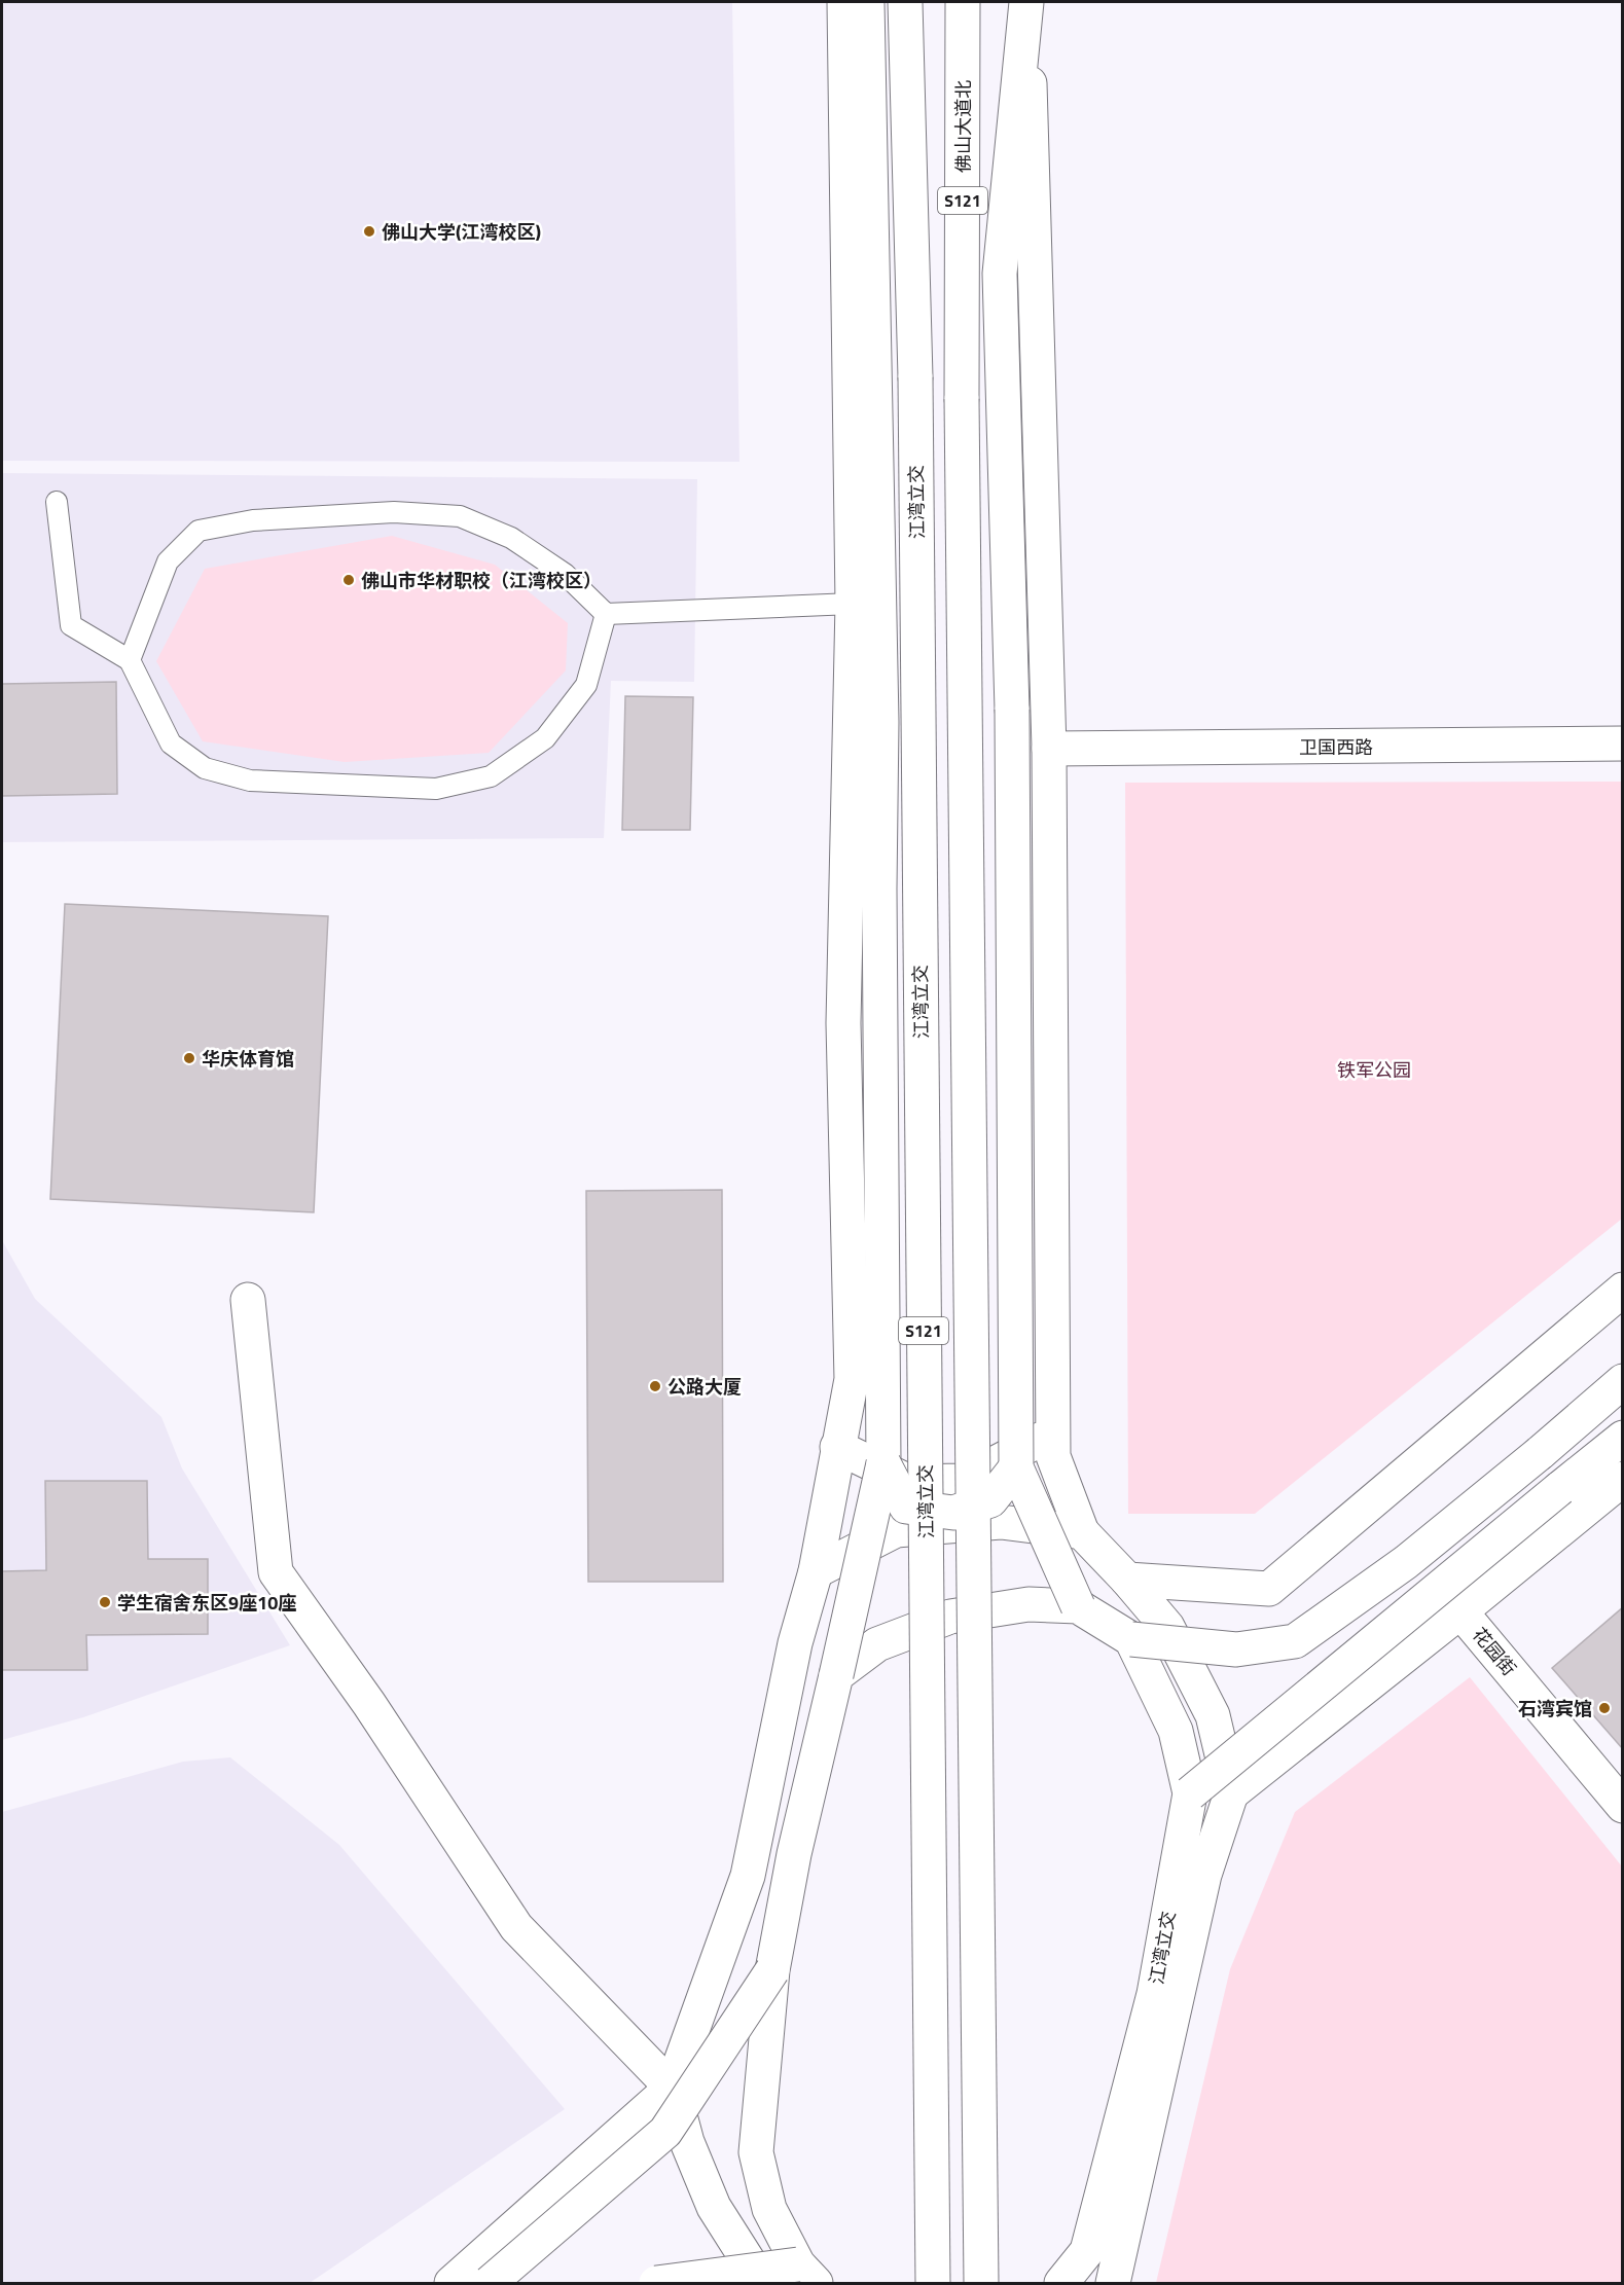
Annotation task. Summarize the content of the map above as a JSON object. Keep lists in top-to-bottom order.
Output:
{
  "streets": {
    "main road": [
      "佛山大道北",
      "S121",
      "江湾立交",
      "卫国西路",
      "花园街"
    ]
  },
  "parks": ["铁军公园"],
  "places": [
    "佛山大学(江湾校区)",
    "佛山市华材职校（江湾校区）",
    "华庆体育馆",
    "公路大厦",
    "学生宿舍东区9座10座",
    "石湾宾馆"
  ]
}
